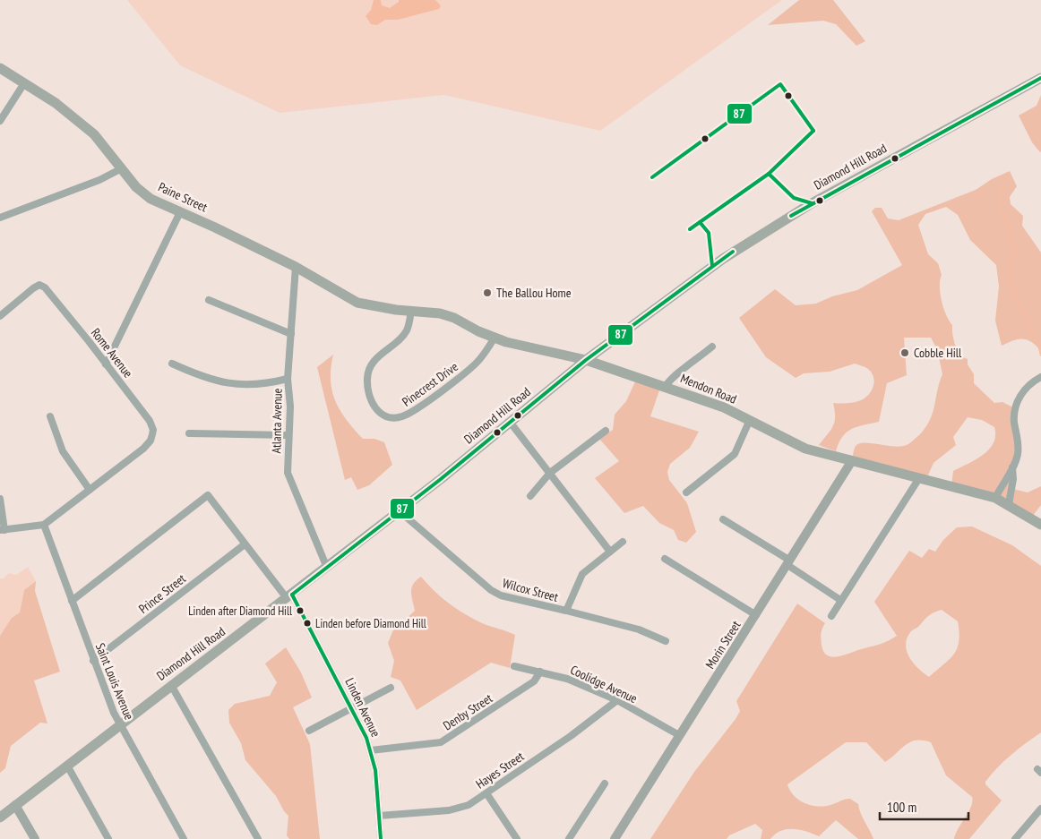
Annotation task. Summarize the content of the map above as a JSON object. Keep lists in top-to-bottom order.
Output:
{
  "streets": {
    "main road": ["Diamond Hill Road", "Paine Street", "Mendon Road"],
    "street": [
      "Rome Avenue",
      "Pinecrest Drive",
      "Atlanta Avenue",
      "Wilcox Street",
      "Prince Street",
      "Morin Street",
      "Saint Louis Avenue",
      "Coolidge Avenue",
      "Linden Avenue",
      "Denby Street",
      "Hayes Street"
    ]
  },
  "crossings": [
    ["Diamond Hill Road", "Mendon Road"],
    ["Diamond Hill Road", "Atlanta Avenue"],
    ["Diamond Hill Road", "Wilcox Street"],
    ["Diamond Hill Road", "Saint Louis Avenue"],
    ["Diamond Hill Road", "Linden Avenue"],
    ["Paine Street", "Mendon Road"],
    ["Paine Street", "Atlanta Avenue"],
    ["Pinecrest Drive", "Mendon Road"],
    ["Mendon Road", "Morin Street"],
    ["Prince Street", "Saint Louis Avenue"],
    ["Morin Street", "Coolidge Avenue"],
    ["Coolidge Avenue", "Denby Street"],
    ["Coolidge Avenue", "Hayes Street"],
    ["Linden Avenue", "Denby Street"],
    ["Linden Avenue", "Hayes Street"]
  ],
  "places": [
    "The Ballou Home",
    "Cobble Hill",
    "Linden after Diamond Hill",
    "Linden before Diamond Hill"
  ],
  "lines": ["transit line 87"],
  "scale_bar": "100 m"
}
